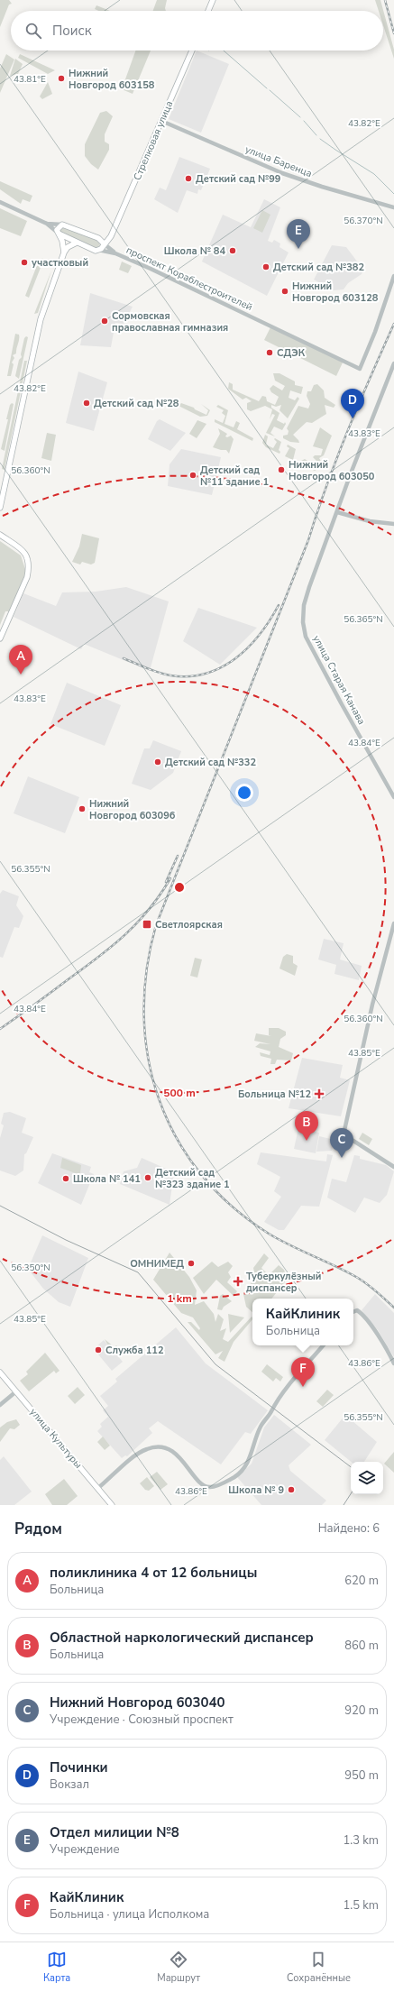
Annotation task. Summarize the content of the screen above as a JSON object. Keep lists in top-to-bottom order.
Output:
{
  "streets": {
    "main road": ["Стрелковая улица", "улица Культуры"],
    "street": ["улица Баренца", "проспект Кораблестроителей", "улица Старая Канава"]
  },
  "crossings": [
    ["Стрелковая улица", "улица Баренца"],
    ["Стрелковая улица", "проспект Кораблестроителей"]
  ],
  "places": {
    "other": [
      "Нижний Новгород 603158",
      "Детский сад №99",
      "Школа № 84",
      "участковый",
      "Детский сад №382",
      "Нижний Новгород 603128",
      "Сормовская православная гимназия",
      "СДЭК",
      "Детский сад №28",
      "Нижний Новгород 603050",
      "Детский сад №11 здание 1",
      "Детский сад №332",
      "Нижний Новгород 603096",
      "Детский сад №323 здание 1",
      "Школа № 141",
      "ОМНИМЕД",
      "Служба 112",
      "Школа № 9"
    ],
    "transit": ["Светлоярская"],
    "health": ["Больница №12", "Туберкулёзный диспансер"]
  },
  "page": {
    "search": "Поиск",
    "pins": [
      "E",
      "D",
      "A",
      "B",
      "C",
      "F"
    ],
    "popup": ["КайКлиник", "Больница"],
    "heading": ["Рядом", "Найдено: 6"],
    "list": [
      {
        "mark": "A",
        "name": "поликлиника 4 от 12 больницы",
        "note": "Больница",
        "value": "620 m"
      },
      {
        "mark": "B",
        "name": "Областной наркологический диспансер",
        "note": "Больница",
        "value": "860 m"
      },
      {
        "mark": "C",
        "name": "Нижний Новгород 603040",
        "note": "Учреждение · Союзный проспект",
        "value": "920 m"
      },
      {
        "mark": "D",
        "name": "Починки",
        "note": "Вокзал",
        "value": "950 m"
      },
      {
        "mark": "E",
        "name": "Отдел милиции №8",
        "note": "Учреждение",
        "value": "1.3 km"
      },
      {
        "mark": "F",
        "name": "КайКлиник",
        "note": "Больница · улица Исполкома",
        "value": "1.5 km"
      }
    ],
    "nav": ["Карта", "Маршрут", "Сохранённые"]
  },
  "coordinates": [
    "43.81°E",
    "43.82°E",
    "56.370°N",
    "43.83°E",
    "56.360°N",
    "56.365°N",
    "43.84°E",
    "56.355°N",
    "43.85°E",
    "56.350°N",
    "43.86°E"
  ],
  "rings": ["500 m", "1 km"]
}
